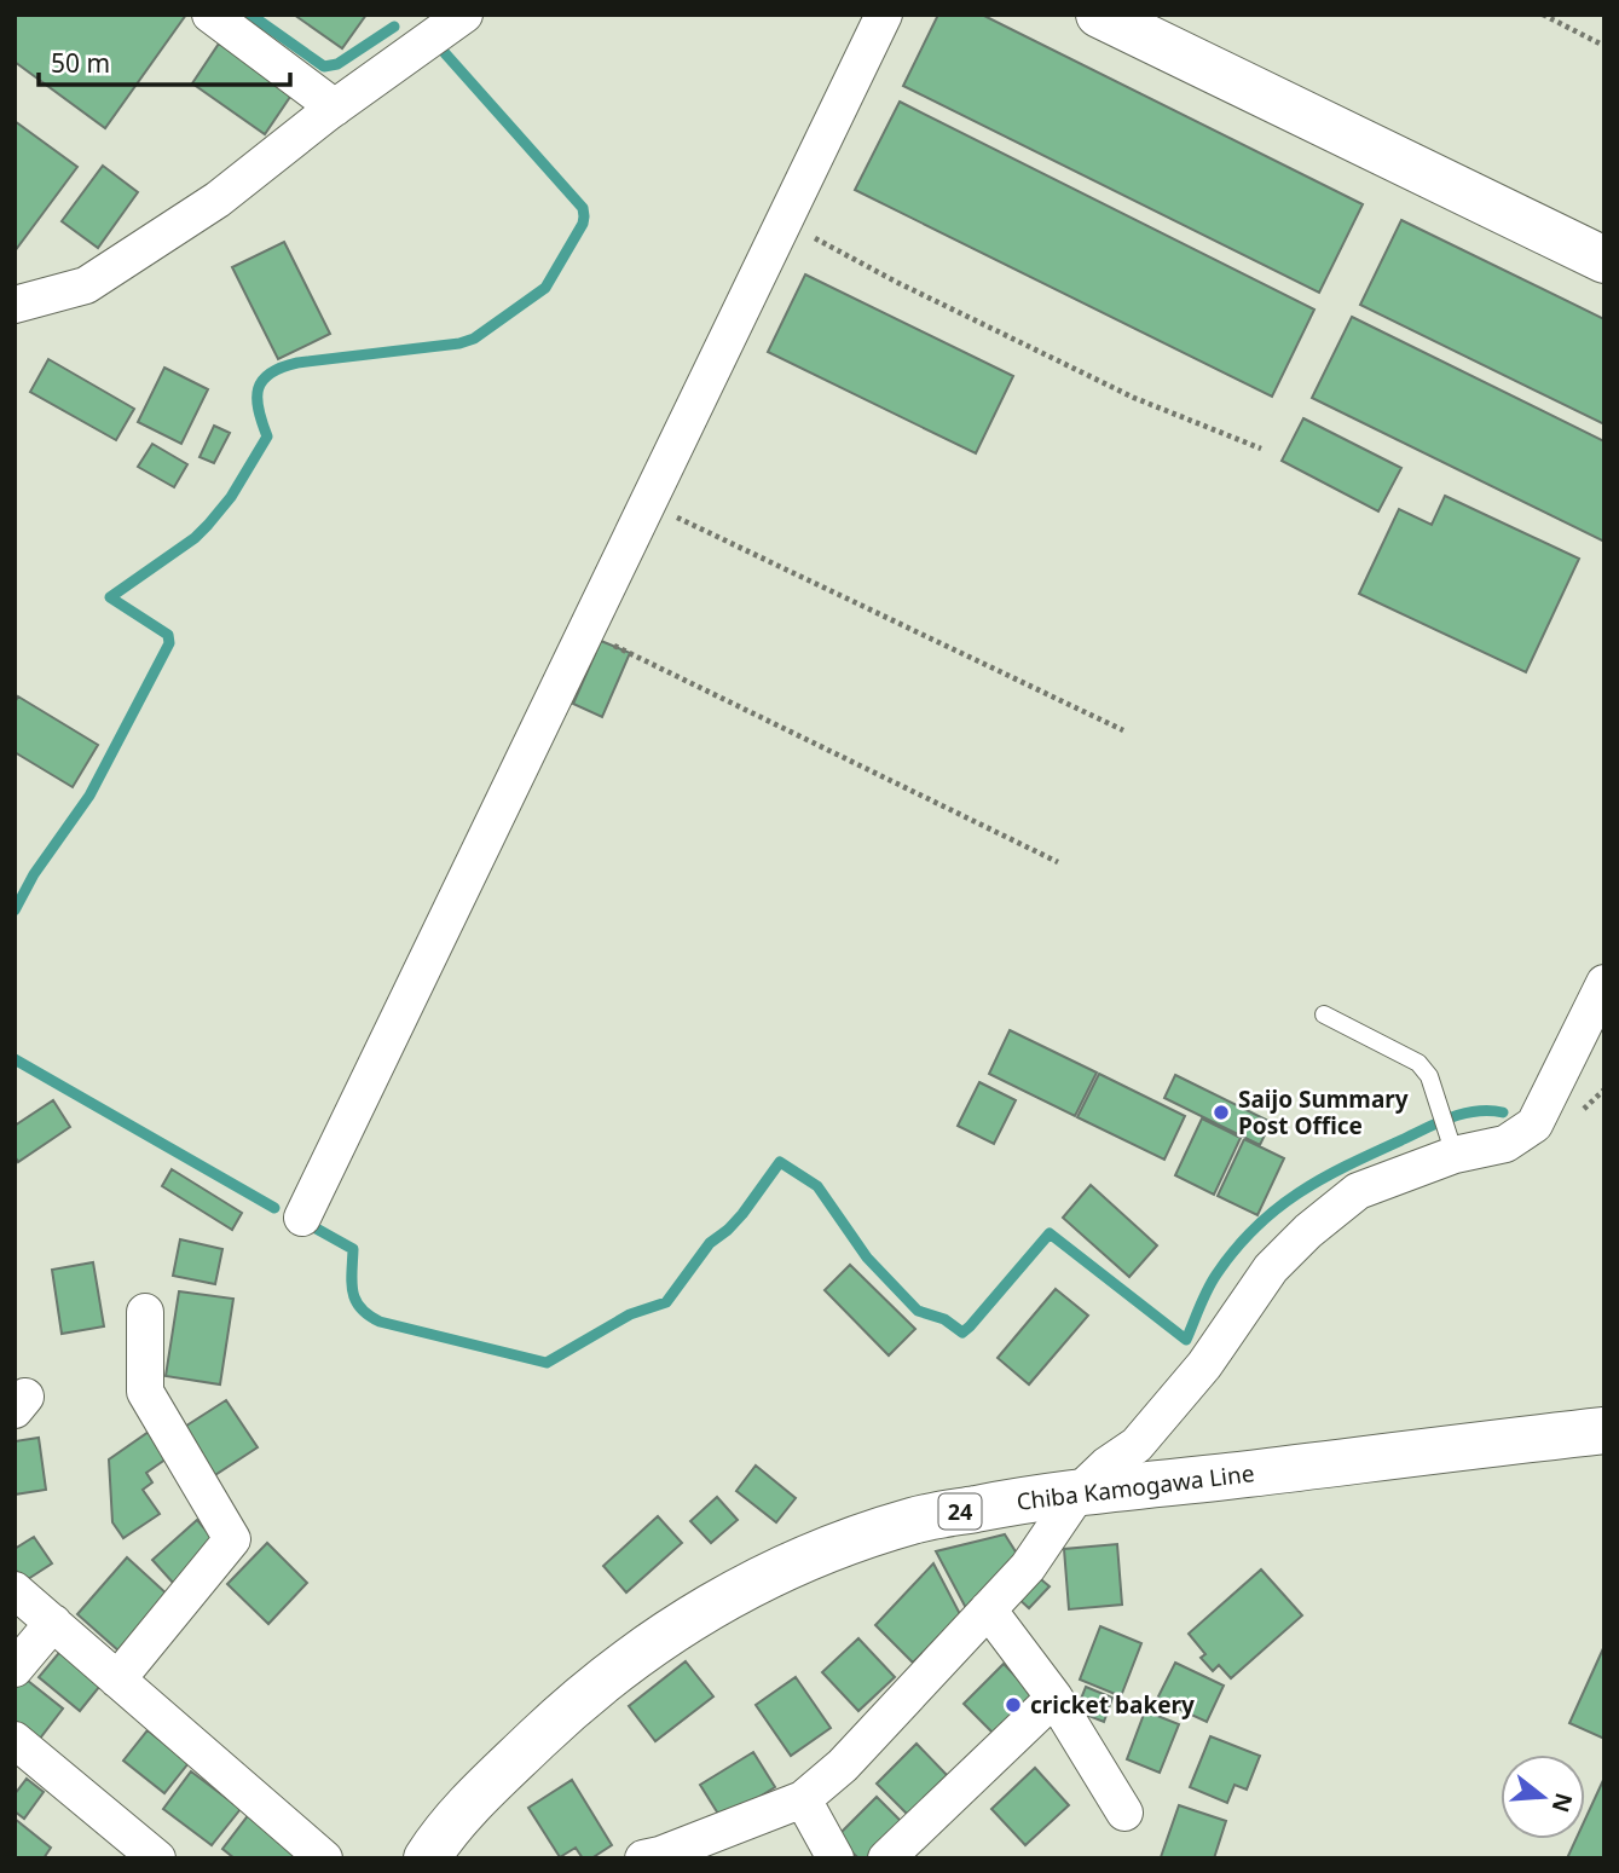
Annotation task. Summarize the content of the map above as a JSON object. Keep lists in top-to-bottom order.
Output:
{
  "streets": {
    "main road": ["Chiba Kamogawa Line", "24"]
  },
  "places": ["Saijo Summary Post Office", "cricket bakery"],
  "scale_bar": "50 m",
  "north": "right"
}
